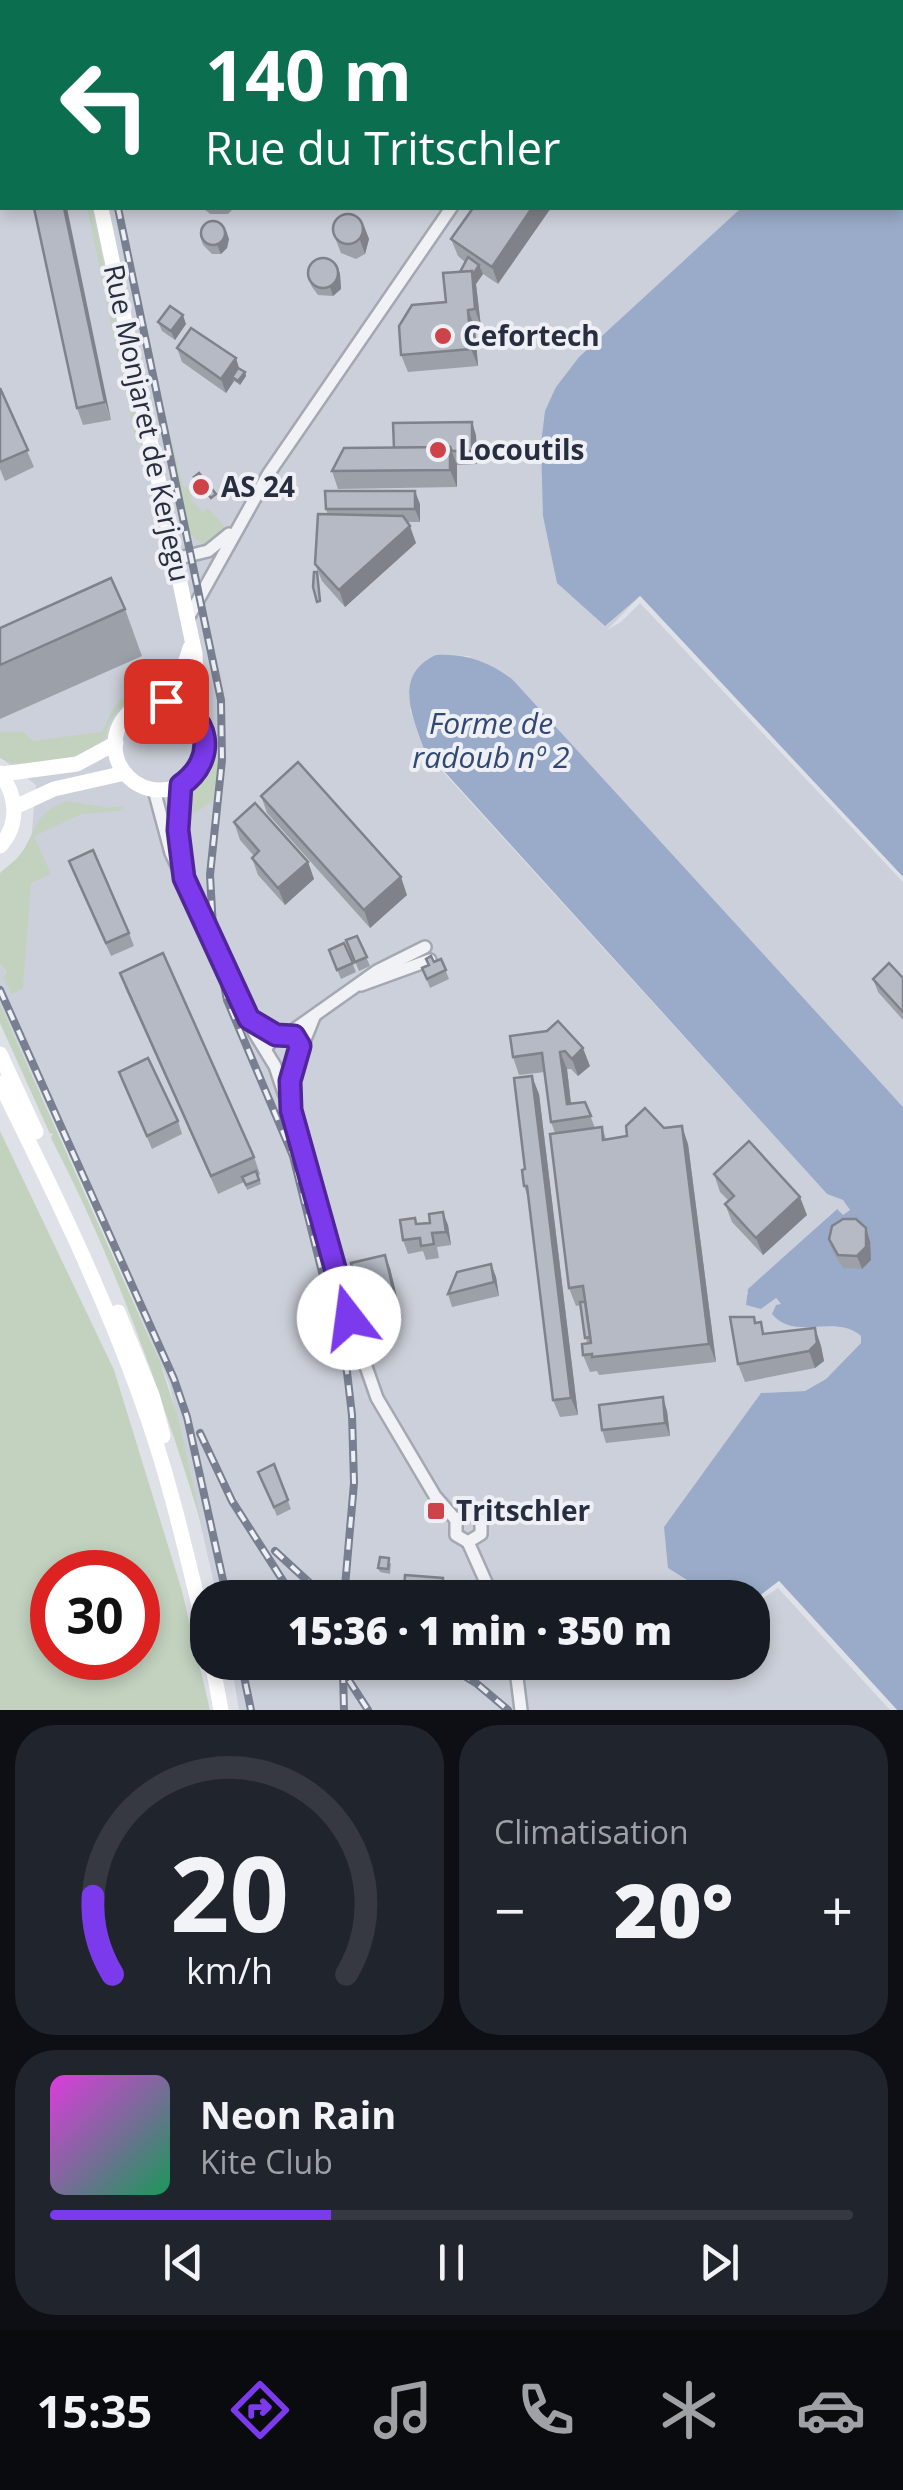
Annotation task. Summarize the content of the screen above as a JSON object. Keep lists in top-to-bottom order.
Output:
{
  "streets": {
    "main road": ["Rue Monjaret de Kerjegu"]
  },
  "water": ["Forme de radoub nº 2"],
  "places": {
    "other": ["Cefortech", "Locoutils", "AS 24"],
    "transit": ["Tritschler"]
  },
  "page": {
    "turn": ["140 m", "Rue du Tritschler"],
    "limit": "30",
    "trip": "15:36 · 1 min · 350 m",
    "tile": "Climatisation",
    "heat": ["−", "20°", "+"],
    "song": ["Neon Rain", "Kite Club"],
    "tabs": "15:35",
    "gauge": ["20", "km/h"]
  }
}
